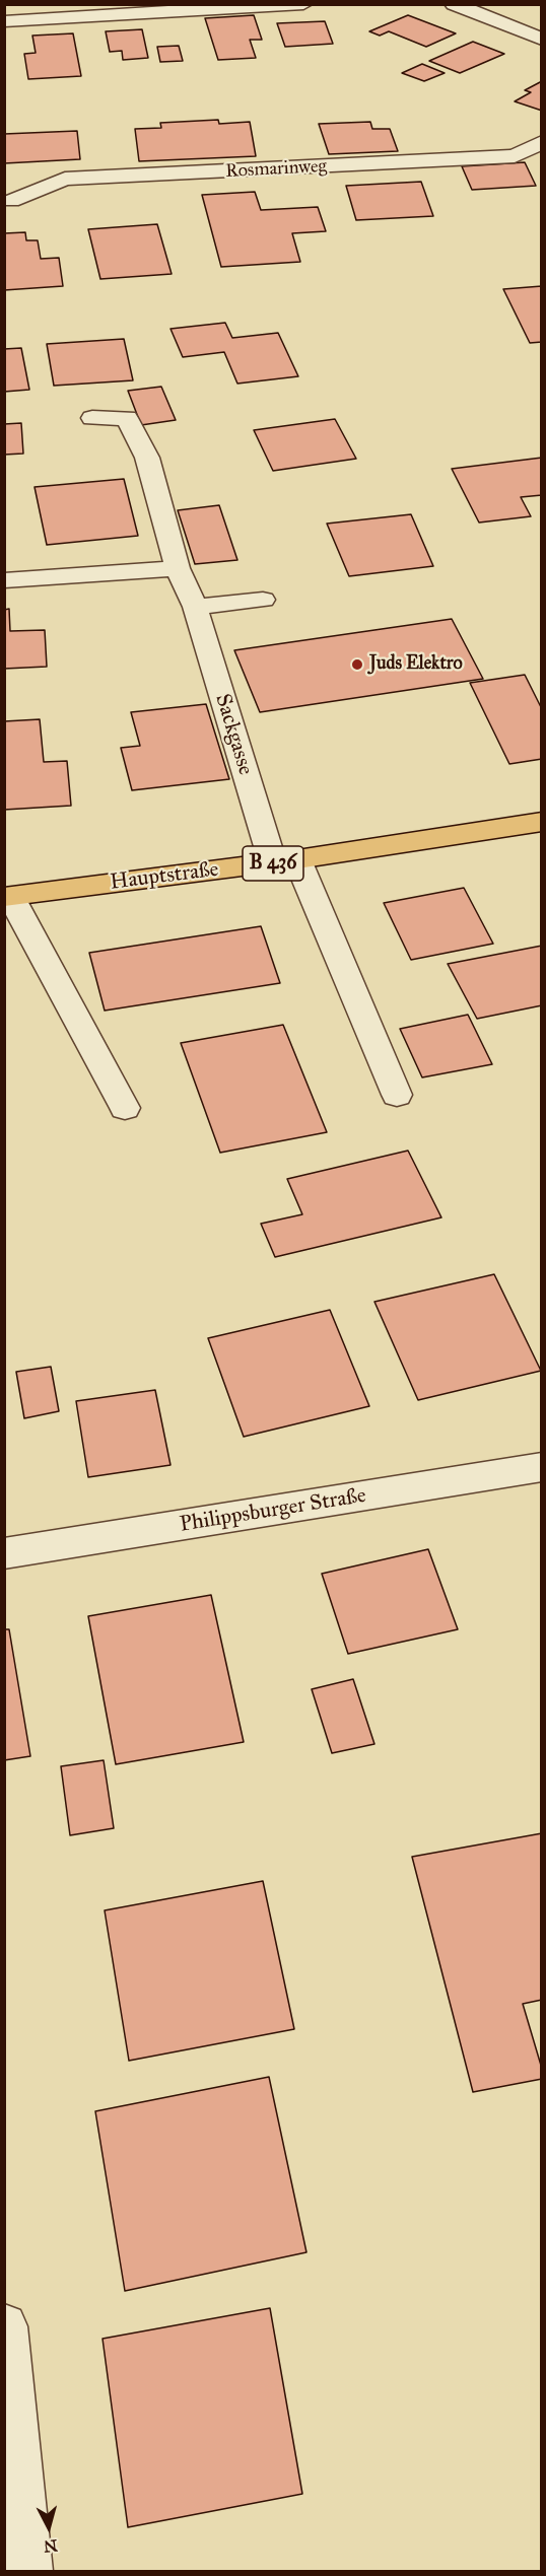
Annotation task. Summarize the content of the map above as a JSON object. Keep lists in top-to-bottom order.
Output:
{
  "streets": {
    "main road": ["B 436", "Hauptstraße"],
    "street": ["Rosmarinweg", "Sackgasse", "Philippsburger Straße"]
  },
  "crossings": [
    ["Sackgasse", "Hauptstraße"]
  ],
  "places": ["Juds Elektro"],
  "north": "bottom"
}
